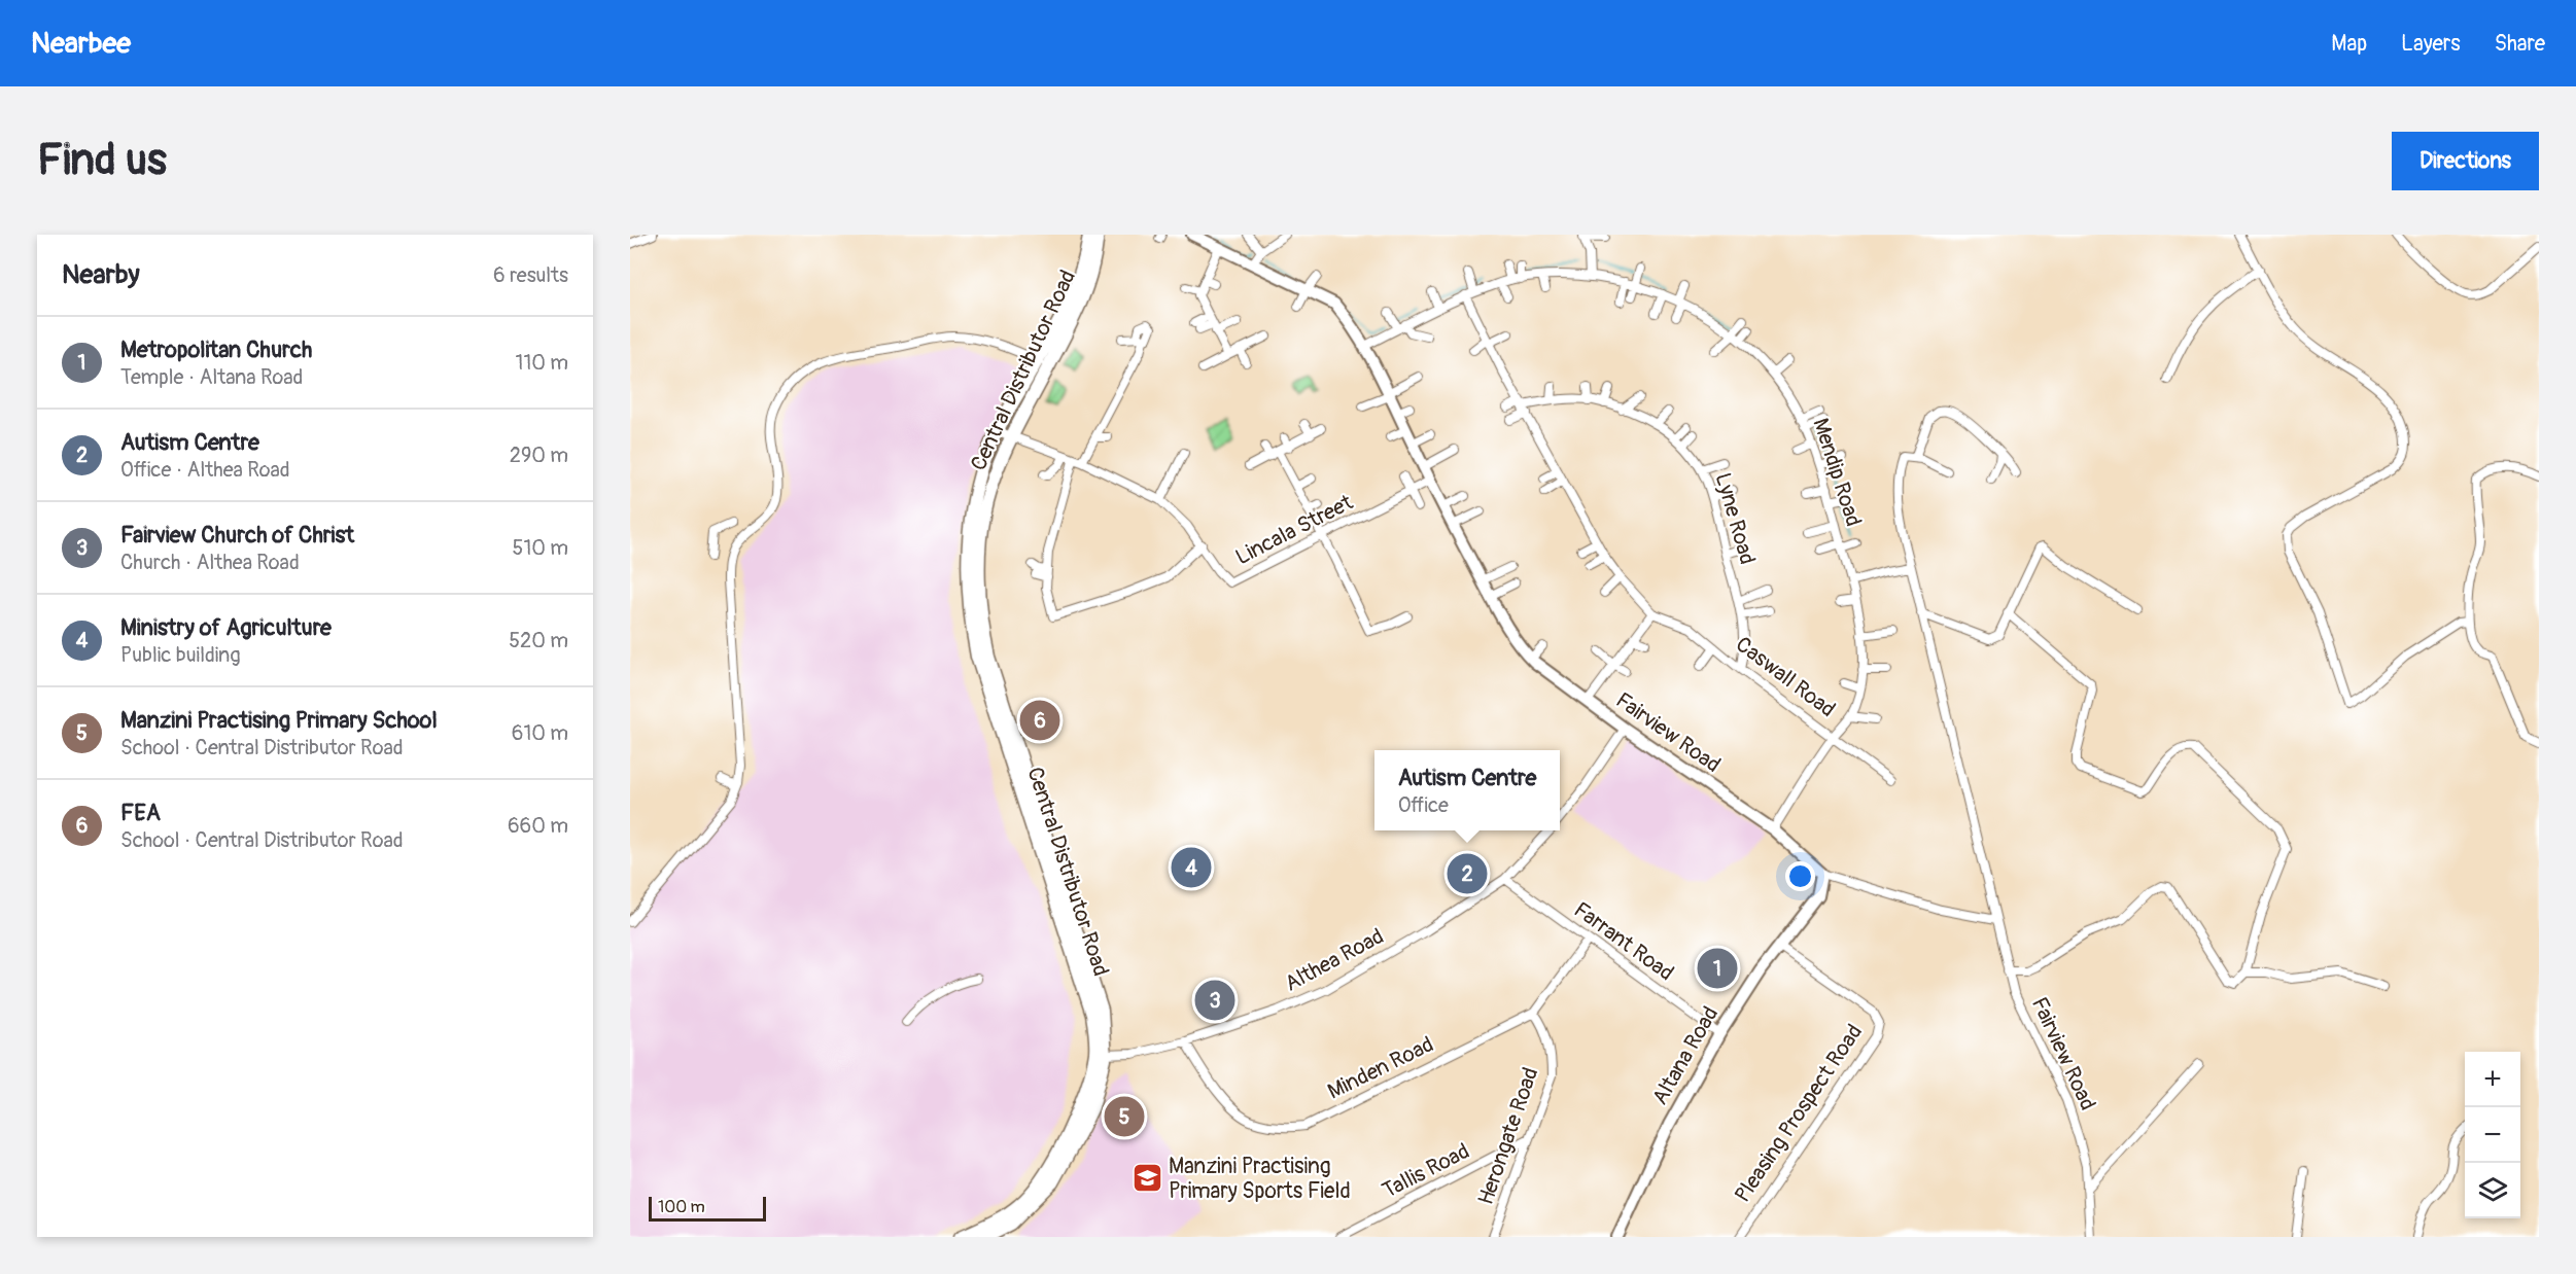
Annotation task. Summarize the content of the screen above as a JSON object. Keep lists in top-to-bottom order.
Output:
{
  "streets": {
    "highway": ["Central Distributor Road"],
    "main road": ["Fairview Road", "Altana Road"],
    "street": [
      "Mendip Road",
      "Lyne Road",
      "Lincala Street",
      "Caswall Road",
      "Farrant Road",
      "Althea Road",
      "Minden Road",
      "Pleasing Prospect Road",
      "Herongate Road",
      "Tallis Road"
    ]
  },
  "crossings": [
    ["Central Distributor Road", "Lincala Street"],
    ["Central Distributor Road", "Althea Road"],
    ["Mendip Road", "Caswall Road"],
    ["Mendip Road", "Fairview Road"],
    ["Lyne Road", "Caswall Road"],
    ["Lincala Street", "Fairview Road"],
    ["Fairview Road", "Althea Road"],
    ["Fairview Road", "Altana Road"],
    ["Farrant Road", "Althea Road"],
    ["Farrant Road", "Altana Road"],
    ["Farrant Road", "Minden Road"],
    ["Althea Road", "Minden Road"],
    ["Altana Road", "Pleasing Prospect Road"],
    ["Minden Road", "Herongate Road"],
    ["Herongate Road", "Tallis Road"]
  ],
  "places": {
    "school or university": ["Manzini Practising Primary Sports Field"]
  },
  "scale_bar": "100 m",
  "page": {
    "header": "Nearbee",
    "nav": ["Map", "Layers", "Share"],
    "buttons": "Directions",
    "title": "Find us",
    "heading": ["Nearby", "6 results"],
    "list": [
      {
        "mark": "1",
        "name": "Metropolitan Church",
        "note": "Temple · Altana Road",
        "value": "110 m"
      },
      {
        "mark": "2",
        "name": "Autism Centre",
        "note": "Office · Althea Road",
        "value": "290 m"
      },
      {
        "mark": "3",
        "name": "Fairview Church of Christ",
        "note": "Church · Althea Road",
        "value": "510 m"
      },
      {
        "mark": "4",
        "name": "Ministry of Agriculture",
        "note": "Public building",
        "value": "520 m"
      },
      {
        "mark": "5",
        "name": "Manzini Practising Primary School",
        "note": "School · Central Distributor Road",
        "value": "610 m"
      },
      {
        "mark": "6",
        "name": "FEA",
        "note": "School · Central Distributor Road",
        "value": "660 m"
      }
    ],
    "pins": [
      "6",
      "4",
      "2",
      "1",
      "3",
      "5"
    ],
    "popup": ["Autism Centre", "Office"],
    "map_buttons": ["+", "−"],
    "scale": "100 m"
  }
}
